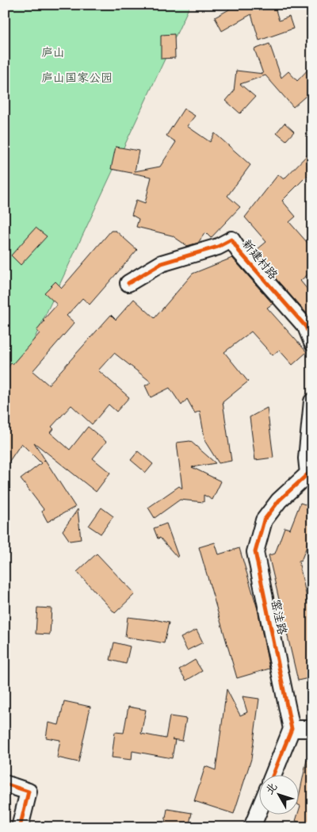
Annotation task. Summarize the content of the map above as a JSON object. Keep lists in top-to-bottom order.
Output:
{
  "streets": {
    "street": ["新建村路", "窑洼路"]
  },
  "parks": ["庐山", "庐山国家公园"],
  "north": "top left"
}
